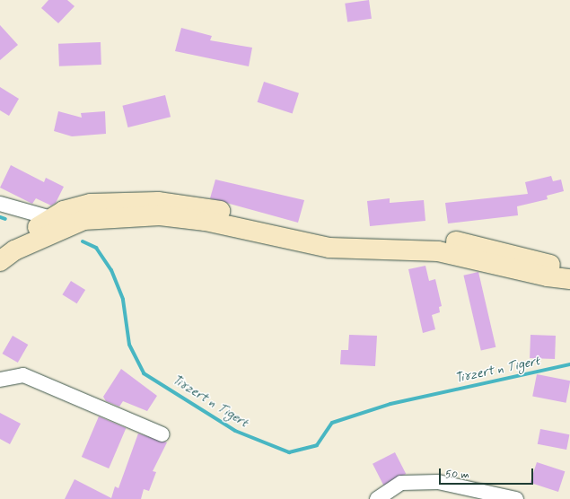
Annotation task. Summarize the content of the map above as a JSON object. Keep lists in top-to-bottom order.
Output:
{
  "water": ["Tiɣzert n Tigert"],
  "scale_bar": "50 m"
}
